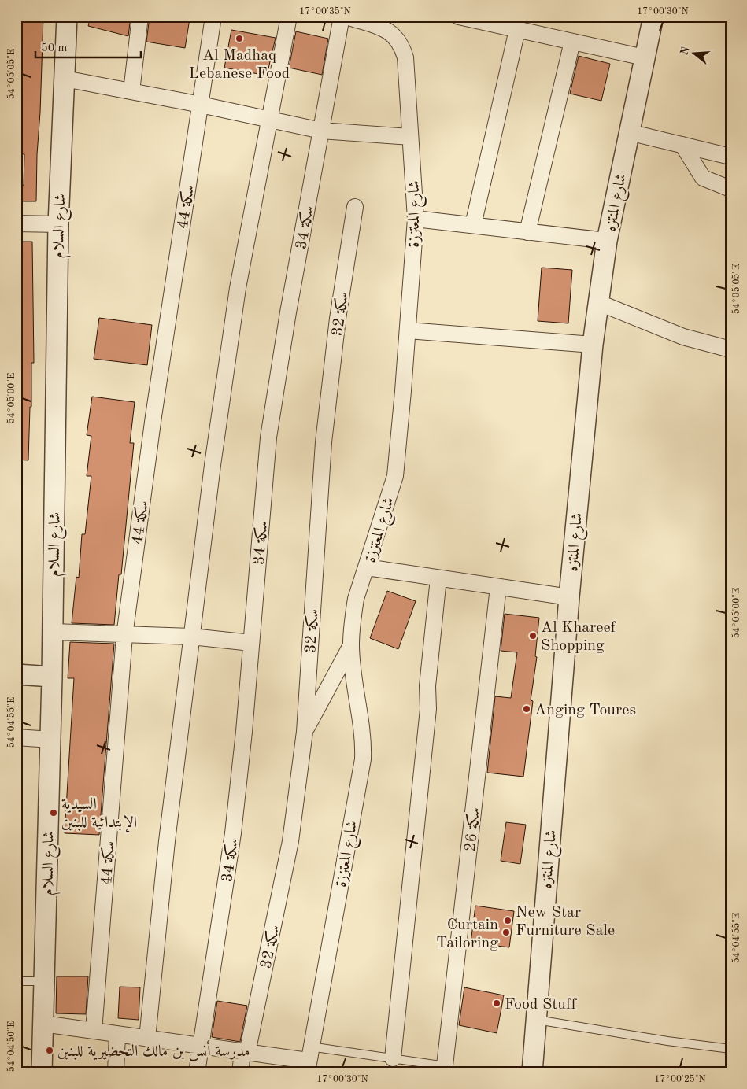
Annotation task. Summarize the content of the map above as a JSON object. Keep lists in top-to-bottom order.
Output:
{
  "streets": {
    "street": [
      "شارع المنتزه",
      "سكة 44",
      "شارع المعتززة",
      "شارع السلام",
      "سكة 34",
      "سكة 32",
      "سكة 26"
    ]
  },
  "places": [
    "Al Madhaq Lebanese Food",
    "Al Khareef Shopping",
    "Anging Toures",
    "السيدية الإبتدائية للبنين",
    "New Star Furniture Sale",
    "Curtain Tailoring",
    "Food Stuff",
    "مدرسة أنس بن مالك التحضيرية للبنين"
  ],
  "scale_bar": "50 m",
  "north": "left",
  "coordinates": [
    "17°00'35\"N",
    "17°00'30\"N",
    "54°05'05\"E",
    "54°05'00\"E",
    "54°04'55\"E",
    "54°04'50\"E",
    "17°00'25\"N"
  ]
}
